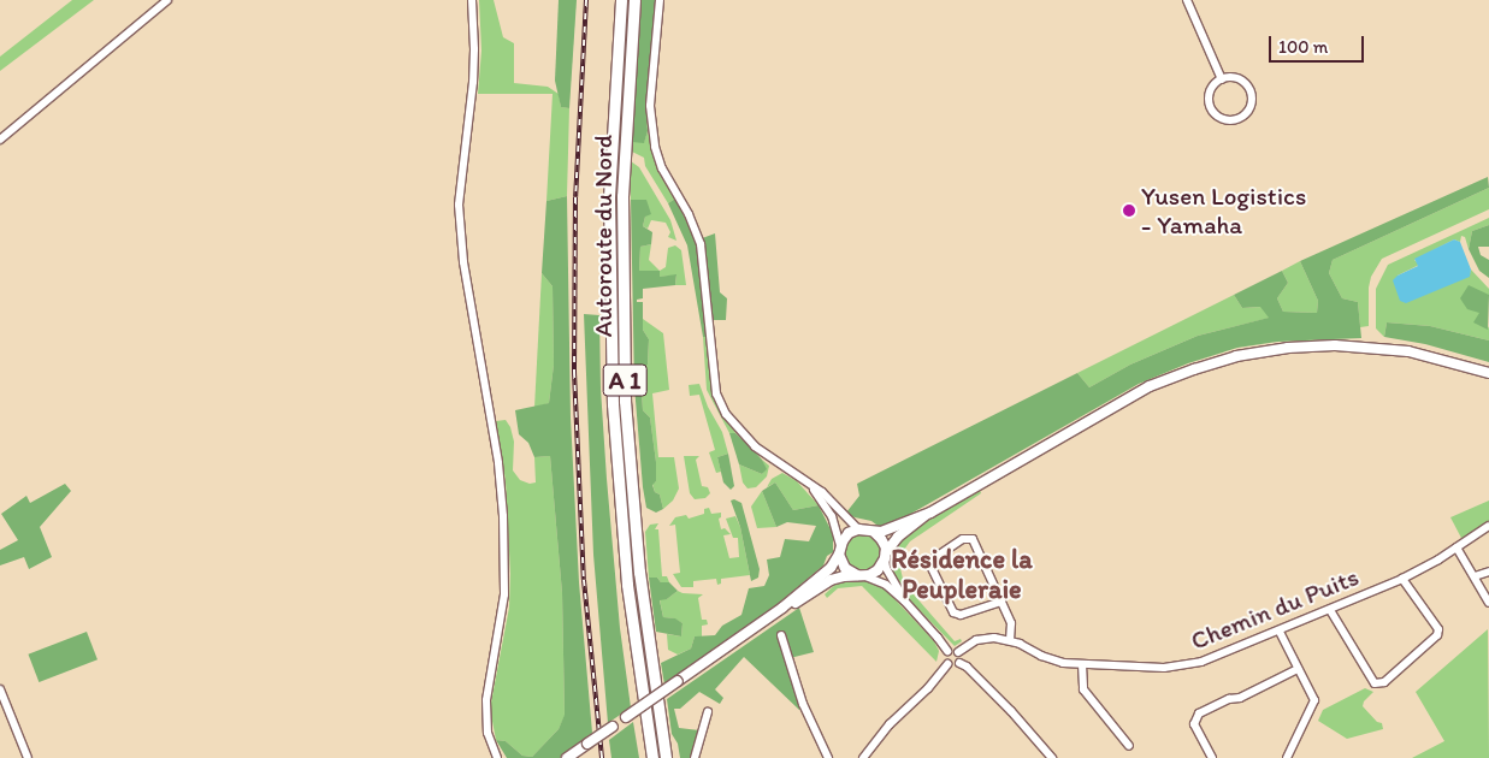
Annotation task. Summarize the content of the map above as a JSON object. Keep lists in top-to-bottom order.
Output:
{
  "streets": {
    "highway": ["Autoroute du Nord", "A 1"],
    "street": ["Chemin du Puits"]
  },
  "districts": ["Résidence la Peupleraie"],
  "places": ["Yusen Logistics - Yamaha"],
  "scale_bar": "100 m"
}
